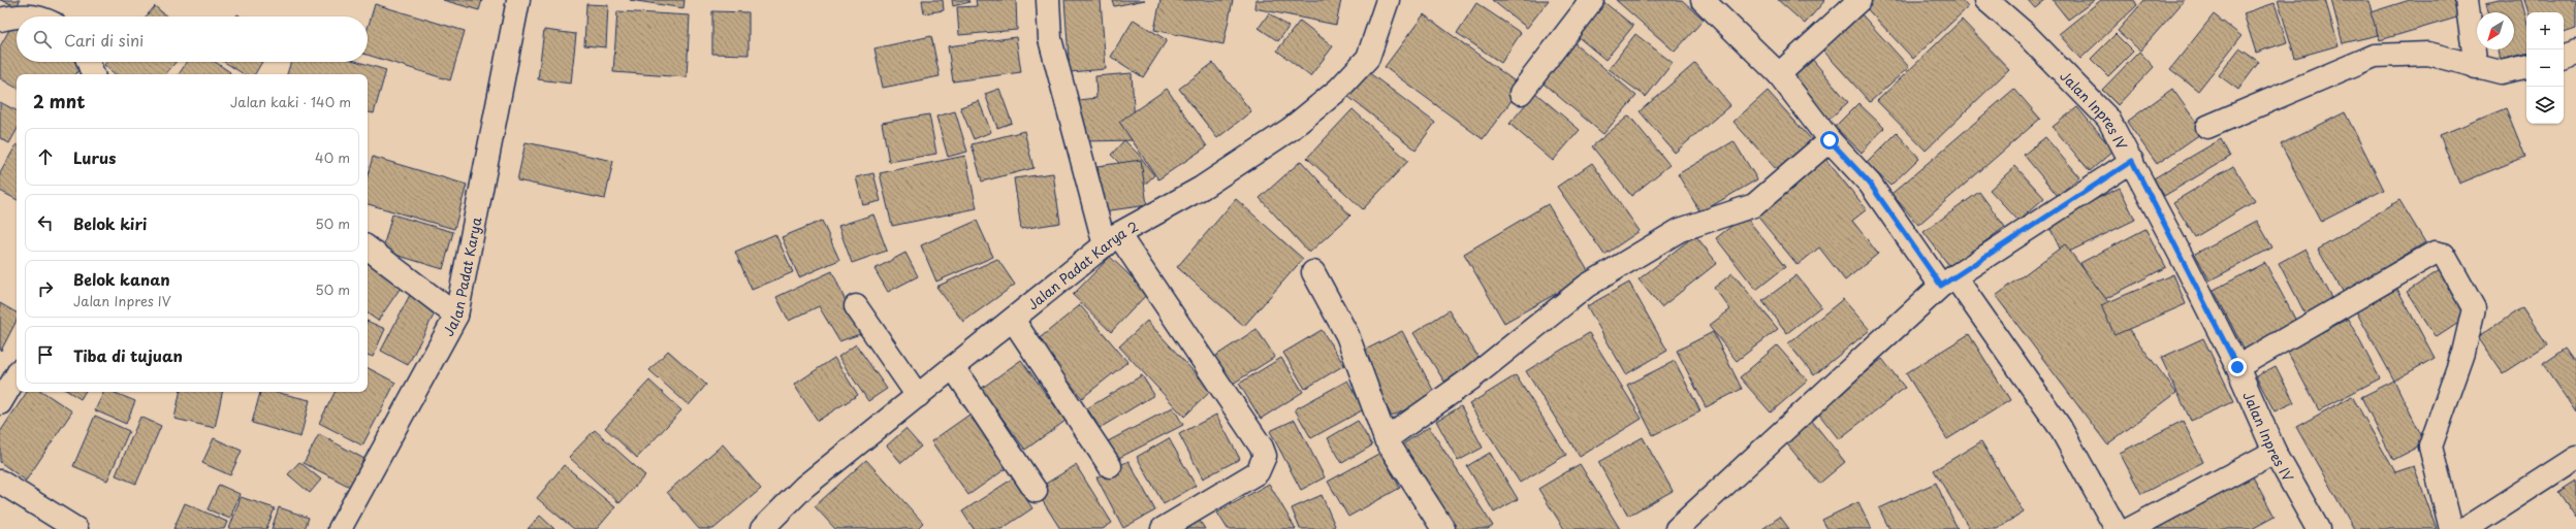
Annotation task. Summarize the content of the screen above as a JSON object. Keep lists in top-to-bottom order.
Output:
{
  "streets": {
    "street": ["Jalan Inpres IV", "Jalan Padat Karya 2", "Jalan Padat Karya"]
  },
  "north": "bottom left",
  "page": {
    "map_buttons": ["+", "−"],
    "search": "Cari di sini",
    "heading": ["2 mnt", "Jalan kaki · 140 m"],
    "list": [
      ["Lurus", "40 m"],
      ["Belok kiri", "50 m"],
      ["Belok kanan", "Jalan Inpres IV", "50 m"],
      "Tiba di tujuan"
    ]
  }
}
